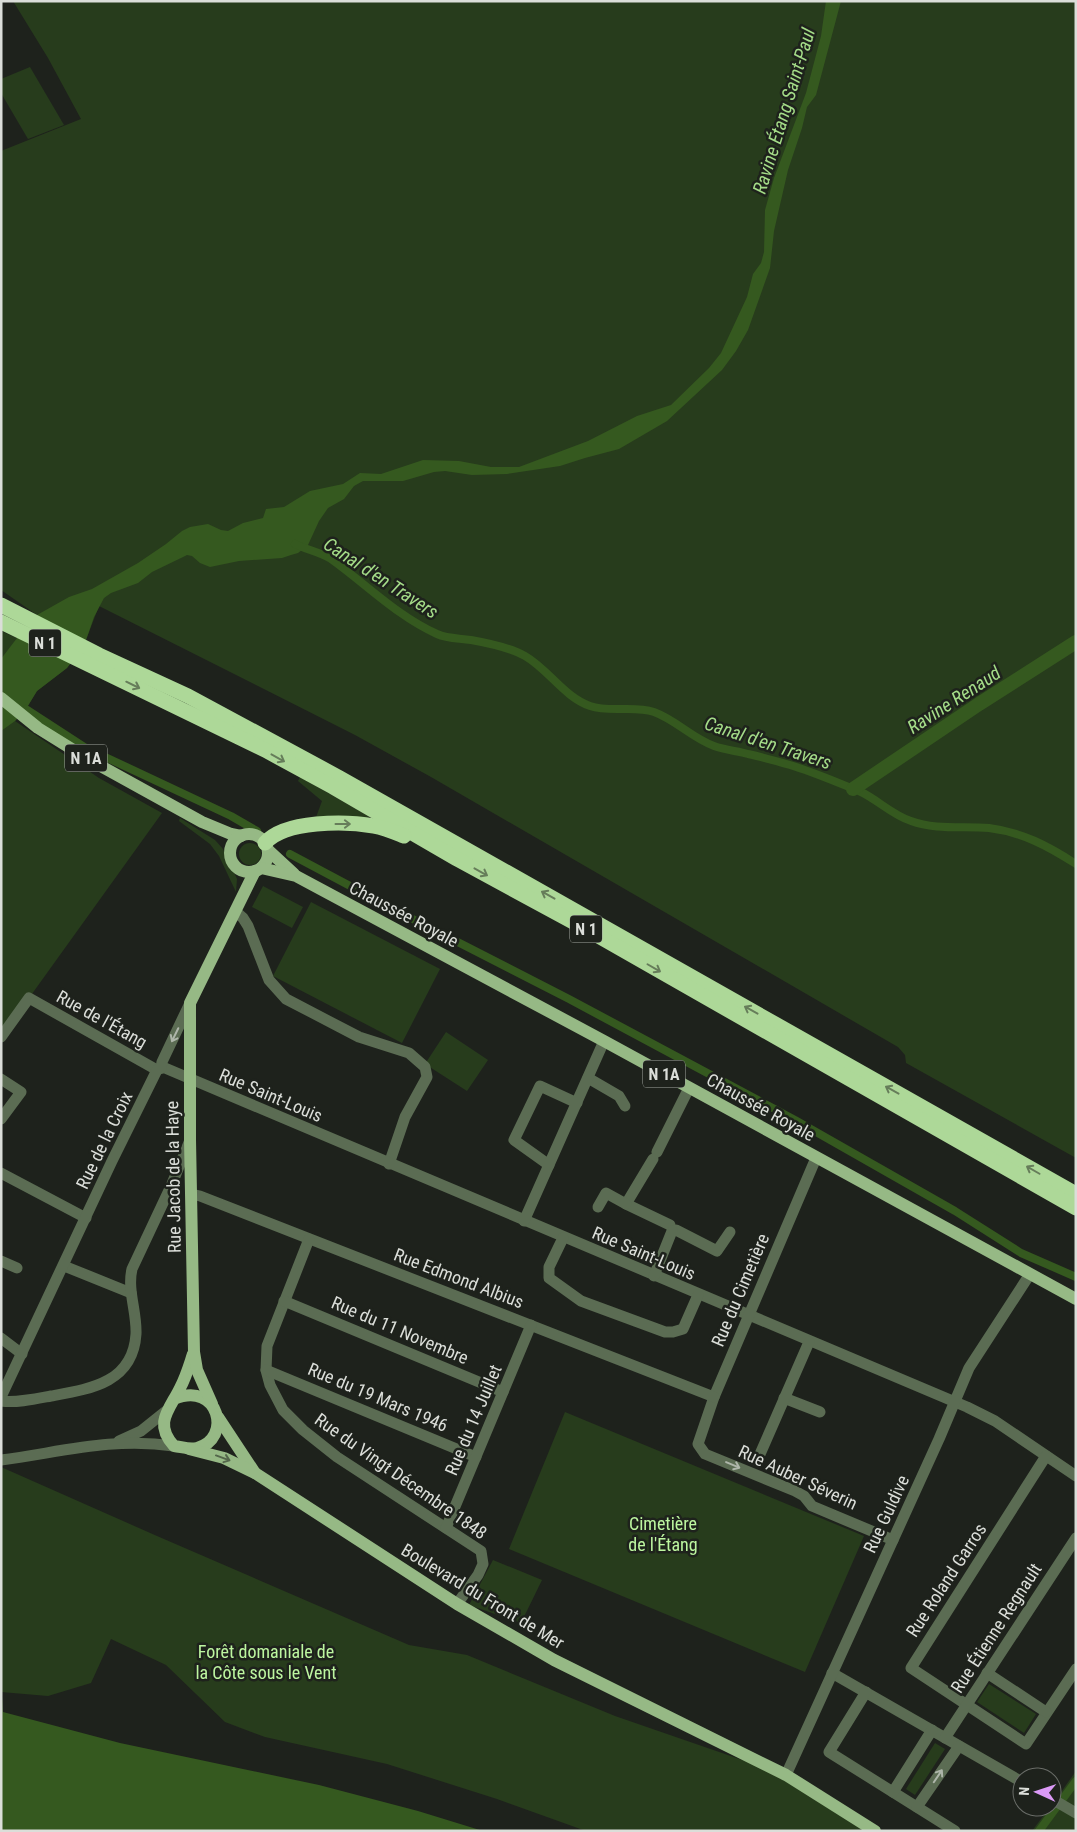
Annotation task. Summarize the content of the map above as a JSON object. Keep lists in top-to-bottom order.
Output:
{
  "streets": {
    "highway": ["N 1"],
    "main road": [
      "N 1A",
      "Chaussée Royale",
      "Rue de la Croix",
      "Rue Jacob de la Haye",
      "Boulevard du Front de Mer"
    ],
    "street": [
      "Rue de l'Étang",
      "Rue Saint-Louis",
      "Rue Edmond Albius",
      "Rue du Cimetière",
      "Rue du 11 Novembre",
      "Rue du 19 Mars 1946",
      "Rue du 14 Juillet",
      "Rue du Vingt Décembre 1848",
      "Rue Auber Séverin",
      "Rue Guldive",
      "Rue Roland Garros",
      "Rue Étienne Regnault"
    ]
  },
  "crossings": [
    ["N 1A", "Chaussée Royale"],
    ["N 1A", "Rue de la Croix"],
    ["Chaussée Royale", "Rue de la Croix"],
    ["Chaussée Royale", "Rue du Cimetière"],
    ["Chaussée Royale", "Rue Guldive"],
    ["Rue de l'Étang", "Rue Saint-Louis"],
    ["Rue de l'Étang", "Rue de la Croix"],
    ["Rue de l'Étang", "Rue Jacob de la Haye"],
    ["Rue Saint-Louis", "Rue Jacob de la Haye"],
    ["Rue Saint-Louis", "Rue du Cimetière"],
    ["Rue Saint-Louis", "Rue Auber Séverin"],
    ["Rue Saint-Louis", "Rue Guldive"],
    ["Rue Saint-Louis", "Rue Roland Garros"],
    ["Rue de la Croix", "Rue Jacob de la Haye"],
    ["Rue Jacob de la Haye", "Rue Edmond Albius"],
    ["Rue Jacob de la Haye", "Boulevard du Front de Mer"],
    ["Rue Edmond Albius", "Rue du Cimetière"],
    ["Rue Edmond Albius", "Rue du 14 Juillet"],
    ["Rue Edmond Albius", "Rue du Vingt Décembre 1848"],
    ["Rue du Cimetière", "Rue Auber Séverin"],
    ["Rue du 11 Novembre", "Rue du 14 Juillet"],
    ["Rue du 11 Novembre", "Rue du Vingt Décembre 1848"],
    ["Rue du 19 Mars 1946", "Rue du 14 Juillet"],
    ["Rue du 19 Mars 1946", "Rue du Vingt Décembre 1848"],
    ["Rue du 14 Juillet", "Rue du Vingt Décembre 1848"],
    ["Rue du Vingt Décembre 1848", "Boulevard du Front de Mer"],
    ["Rue Auber Séverin", "Rue Guldive"],
    ["Rue Guldive", "Boulevard du Front de Mer"],
    ["Rue Roland Garros", "Rue Étienne Regnault"]
  ],
  "one_way": ["Rue Auber Séverin"],
  "water": ["Ravine Étang Saint-Paul", "Canal d'en Travers", "Ravine Renaud"],
  "parks": ["Cimetière de l'Étang", "Forêt domaniale de la Côte sous le Vent"],
  "north": "left"
}
